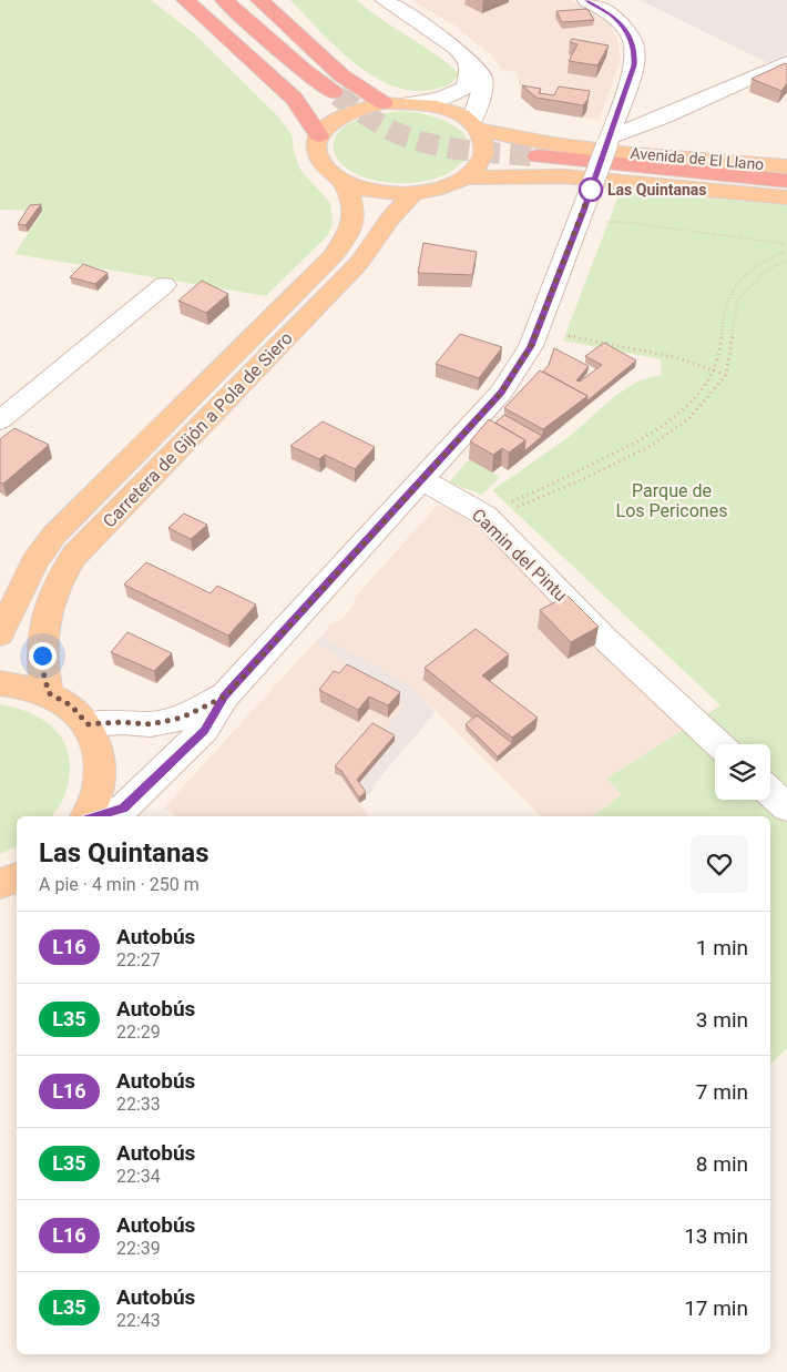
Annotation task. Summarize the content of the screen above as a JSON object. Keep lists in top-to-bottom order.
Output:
{
  "streets": {
    "main road": ["Avenida de El Llano", "Carretera de Gijón a Pola de Siero"],
    "street": ["Camin del Pintu"]
  },
  "parks": ["Parque de Los Pericones"],
  "places": ["Las Quintanas"],
  "lines": ["bus line L16"],
  "page": {
    "heading": ["Las Quintanas", "A pie · 4 min · 250 m"],
    "list": [
      {
        "mark": "L16",
        "name": "Autobús",
        "note": "22:27",
        "value": "1 min"
      },
      {
        "mark": "L35",
        "name": "Autobús",
        "note": "22:29",
        "value": "3 min"
      },
      {
        "mark": "L16",
        "name": "Autobús",
        "note": "22:33",
        "value": "7 min"
      },
      {
        "mark": "L35",
        "name": "Autobús",
        "note": "22:34",
        "value": "8 min"
      },
      {
        "mark": "L16",
        "name": "Autobús",
        "note": "22:39",
        "value": "13 min"
      },
      {
        "mark": "L35",
        "name": "Autobús",
        "note": "22:43",
        "value": "17 min"
      }
    ]
  }
}
